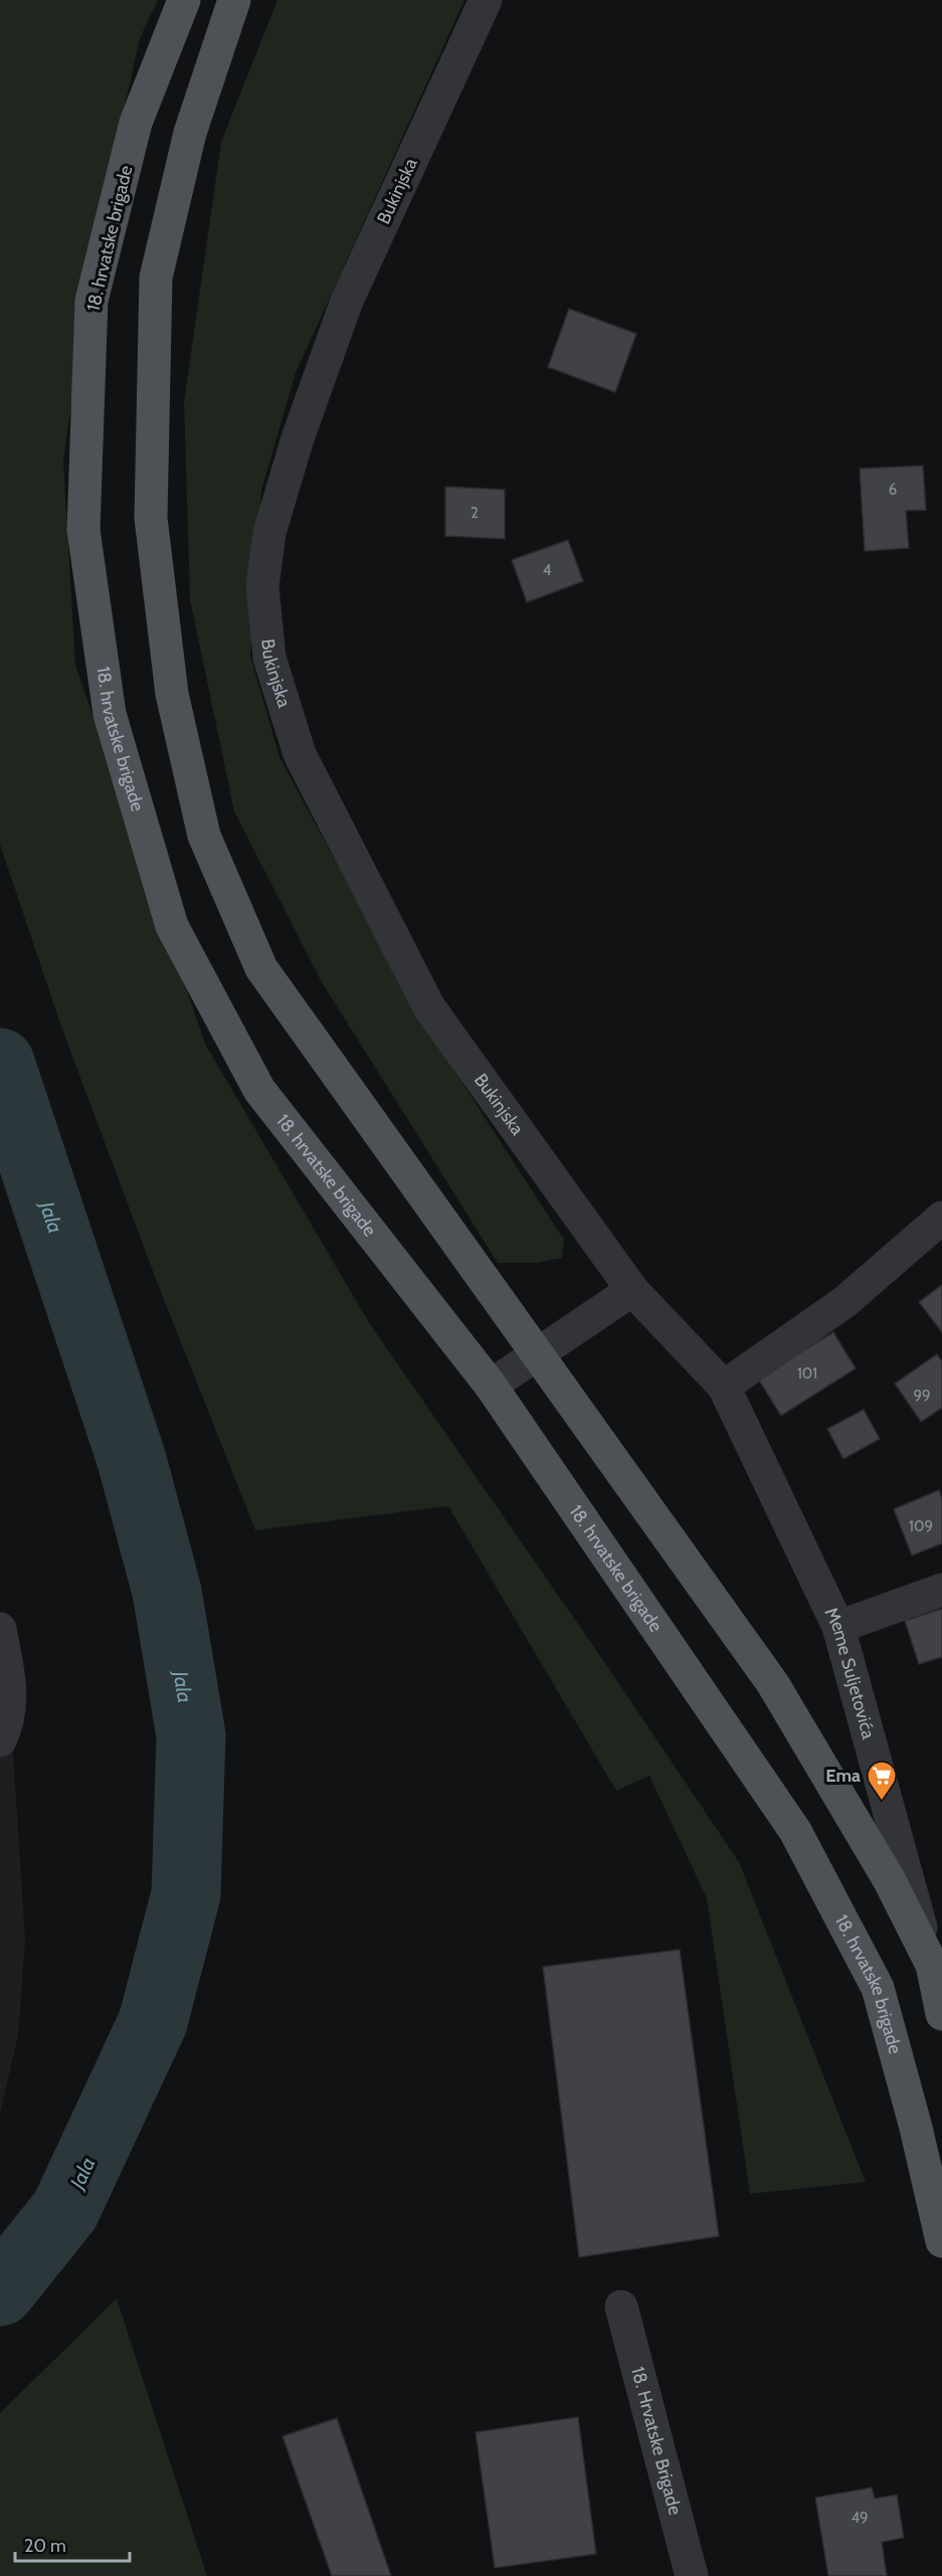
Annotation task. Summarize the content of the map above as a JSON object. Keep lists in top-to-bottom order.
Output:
{
  "streets": {
    "main road": ["18. hrvatske brigade"],
    "street": ["Bukinjska", "Meme Suljetovića", "18. Hrvatske Brigade"]
  },
  "crossings": [
    ["Bukinjska", "Meme Suljetovića"]
  ],
  "water": ["Jala"],
  "places": {
    "supermarket": ["Ema"]
  },
  "house_numbers": [
    "6",
    "2",
    "4",
    "101",
    "99",
    "109",
    "49"
  ],
  "scale_bar": "20 m"
}
